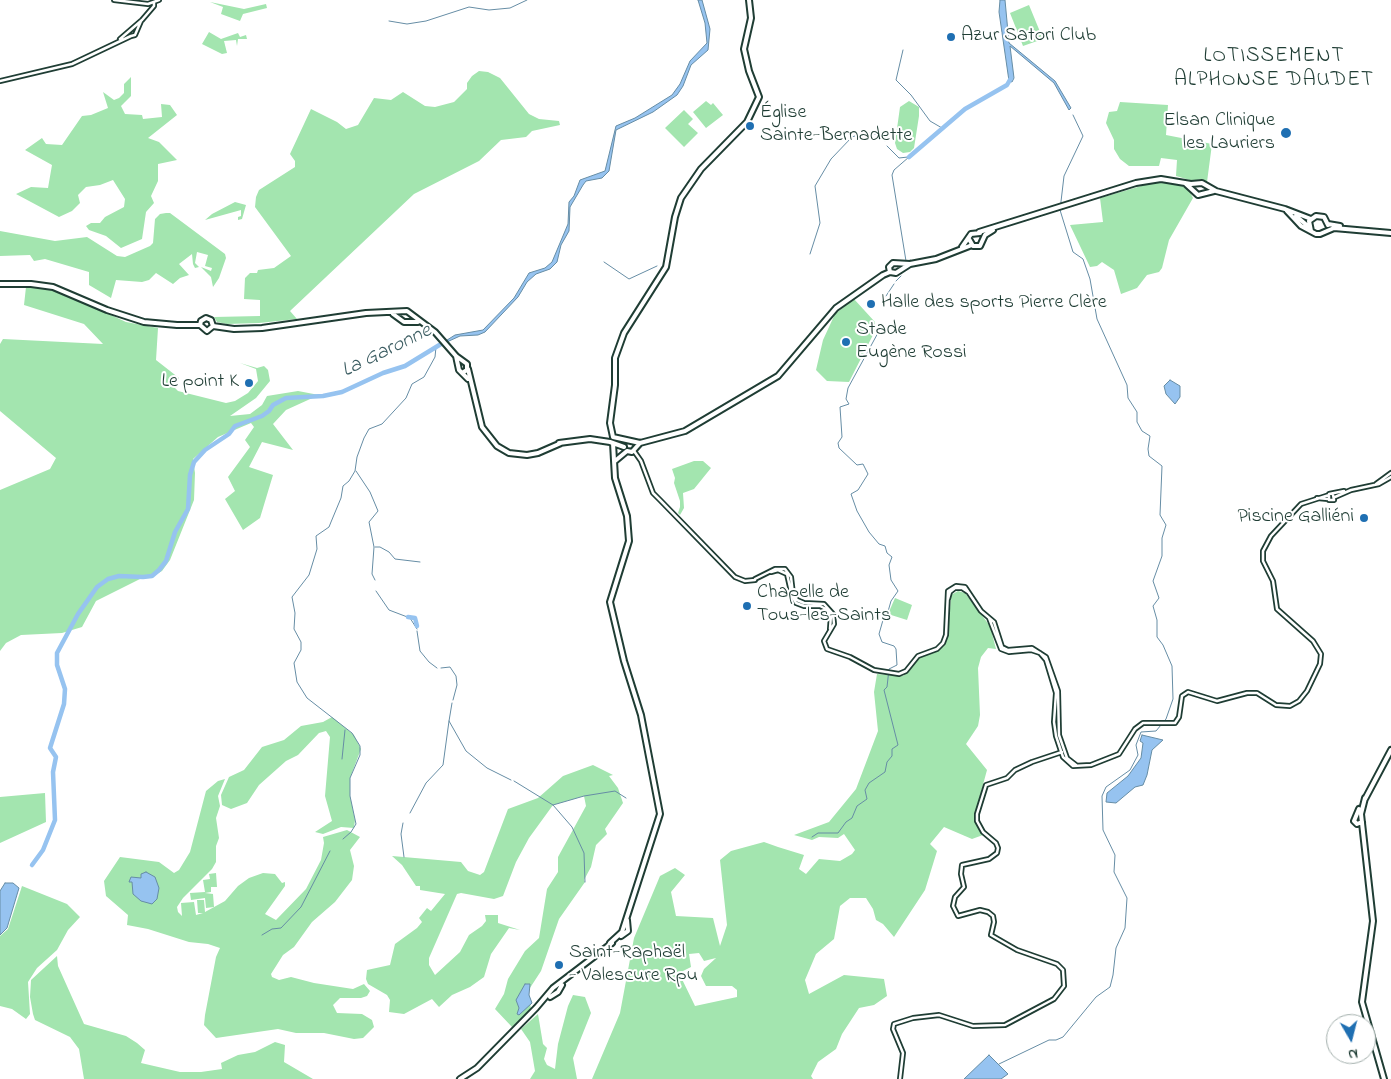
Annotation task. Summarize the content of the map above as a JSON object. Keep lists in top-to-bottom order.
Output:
{
  "districts": ["LOTISSEMENT ALPHONSE DAUDET"],
  "water": ["La Garonne"],
  "places": [
    "Azur Satori Club",
    "Église Sainte-Bernadette",
    "Elsan Clinique les Lauriers",
    "Halle des sports Pierre Clère",
    "Stade Eugène Rossi",
    "Le point K",
    "Piscine Galliéni",
    "Chapelle de Tous-les-Saints",
    "Saint-Raphaël - Valescure Rpu"
  ],
  "north": "bottom"
}
